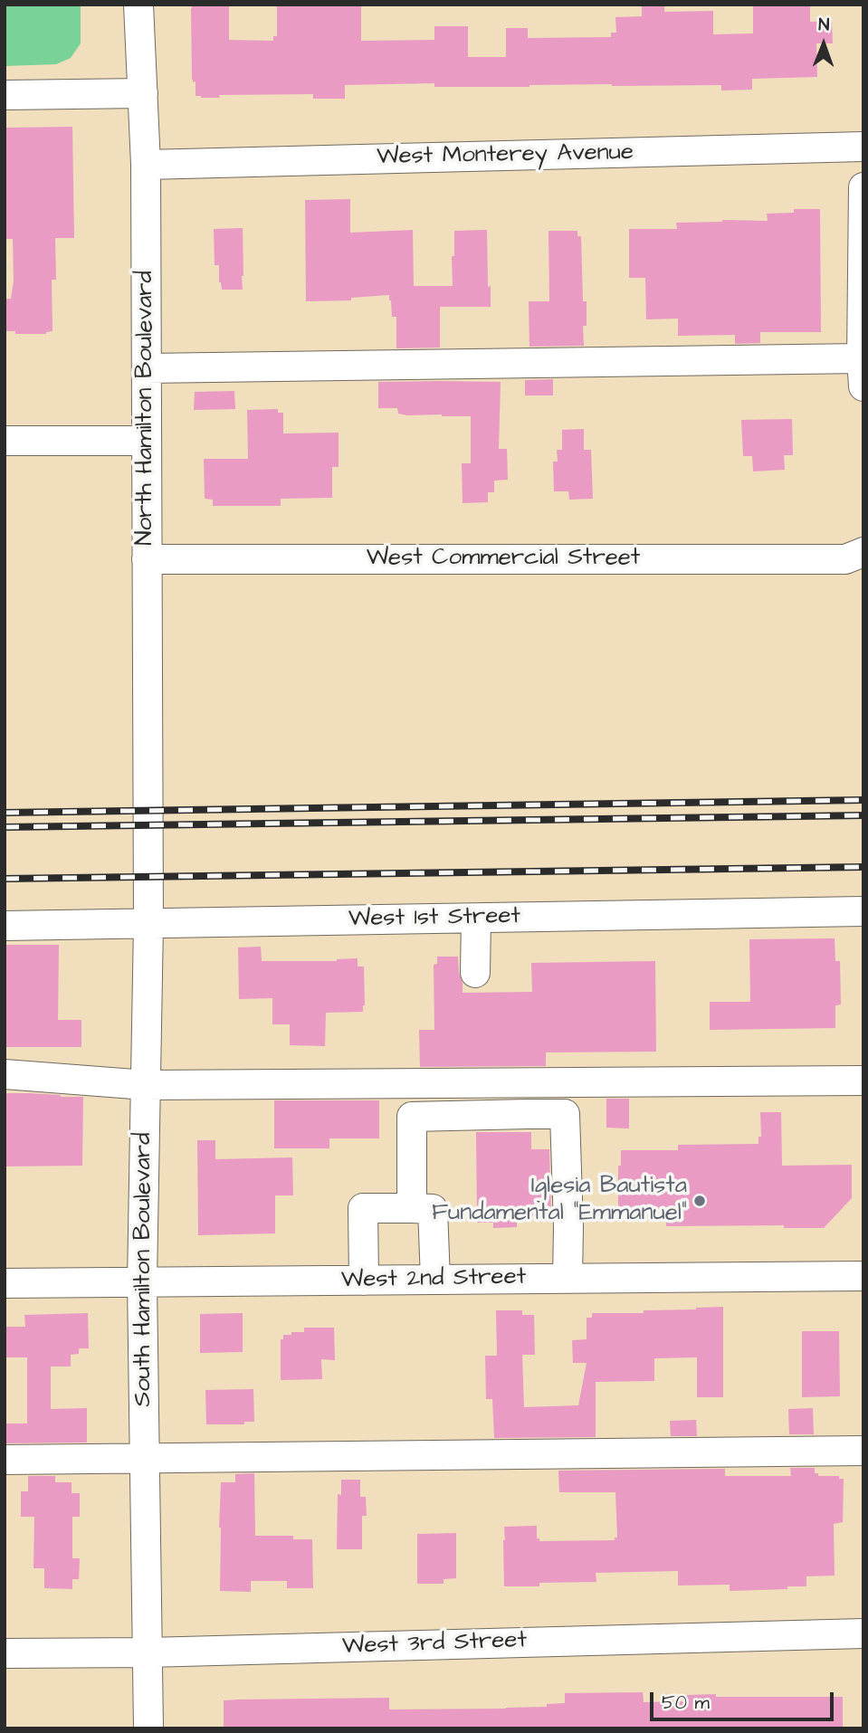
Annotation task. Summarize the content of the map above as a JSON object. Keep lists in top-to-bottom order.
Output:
{
  "streets": {
    "street": [
      "West Monterey Avenue",
      "North Hamilton Boulevard",
      "West Commercial Street",
      "West 1st Street",
      "South Hamilton Boulevard",
      "West 2nd Street",
      "West 3rd Street"
    ]
  },
  "crossings": [
    ["West Monterey Avenue", "North Hamilton Boulevard"],
    ["North Hamilton Boulevard", "West Commercial Street"],
    ["North Hamilton Boulevard", "South Hamilton Boulevard"],
    ["West 1st Street", "South Hamilton Boulevard"],
    ["South Hamilton Boulevard", "West 2nd Street"],
    ["South Hamilton Boulevard", "West 3rd Street"]
  ],
  "places": ["Iglesia Bautista Fundamental \"Emmanuel\""],
  "scale_bar": "50 m",
  "north": "top"
}
